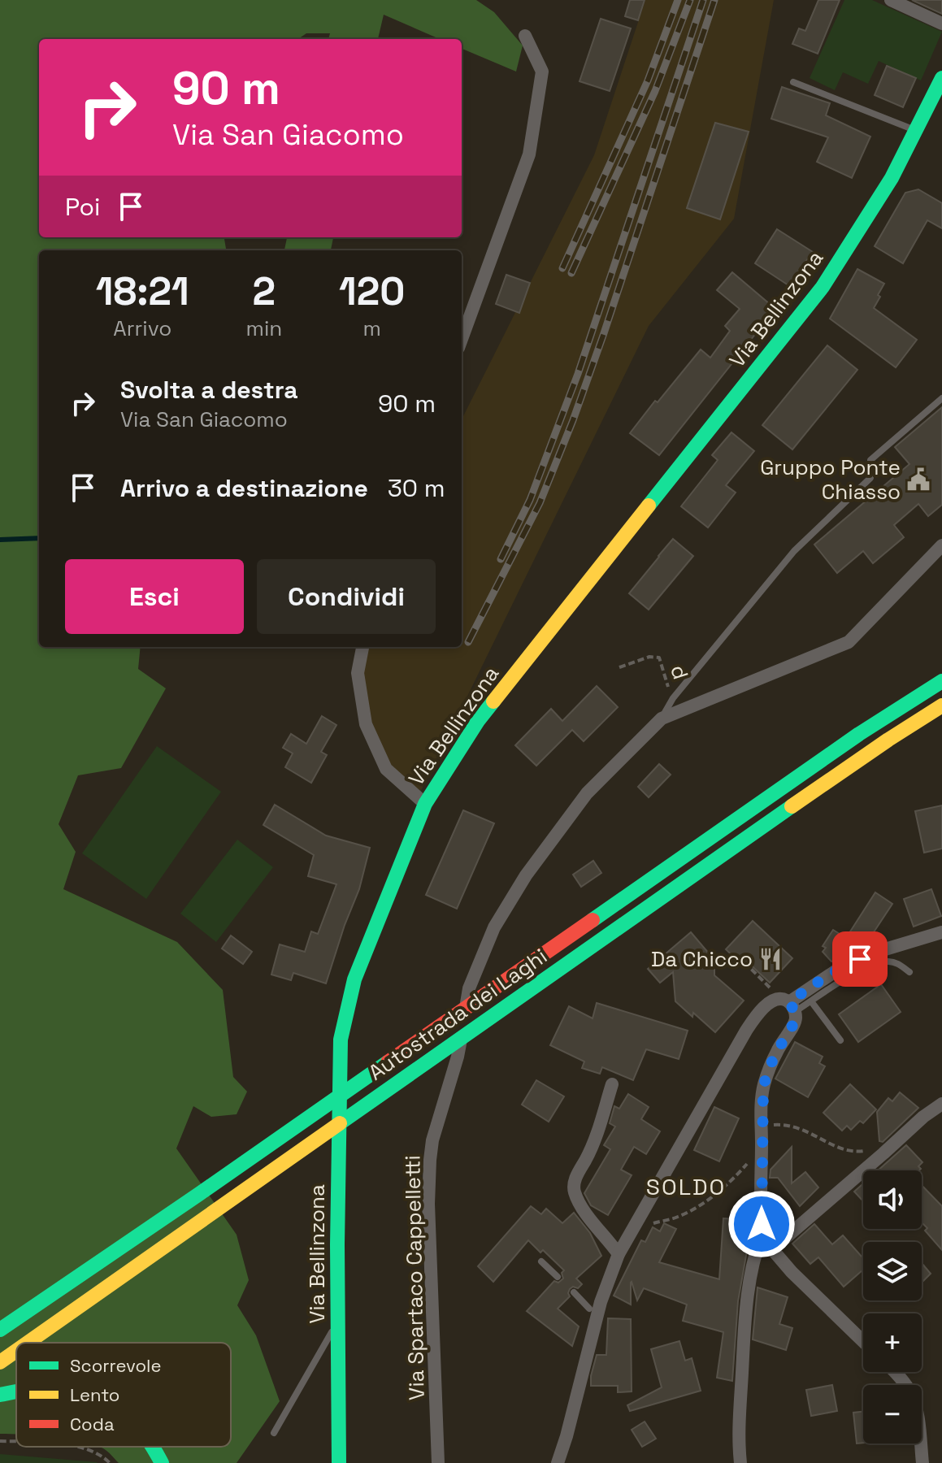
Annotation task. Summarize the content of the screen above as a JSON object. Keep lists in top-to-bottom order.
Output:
{
  "streets": {
    "main road": ["Via Bellinzona", "Autostrada dei Laghi"],
    "street": ["Via Spartaco Cappelletti"],
    "path": ["d"]
  },
  "districts": ["SOLDO"],
  "places": {
    "public building": ["Gruppo Ponte Chiasso"],
    "restaurant": ["Da Chicco"]
  },
  "legend": ["Scorrevole", "Lento", "Coda"],
  "page": {
    "turn": ["90 m", "Via San Giacomo"],
    "then": "Poi",
    "eta": [
      "18:21",
      "Arrivo",
      "2",
      "min",
      "120",
      "m"
    ],
    "list": [
      {
        "name": "Svolta a destra",
        "note": "Via San Giacomo",
        "value": "90 m"
      },
      {
        "name": "Arrivo a destinazione",
        "value": "30 m"
      }
    ],
    "buttons": ["Esci", "Condividi"],
    "map_buttons": ["+", "−"]
  }
}
